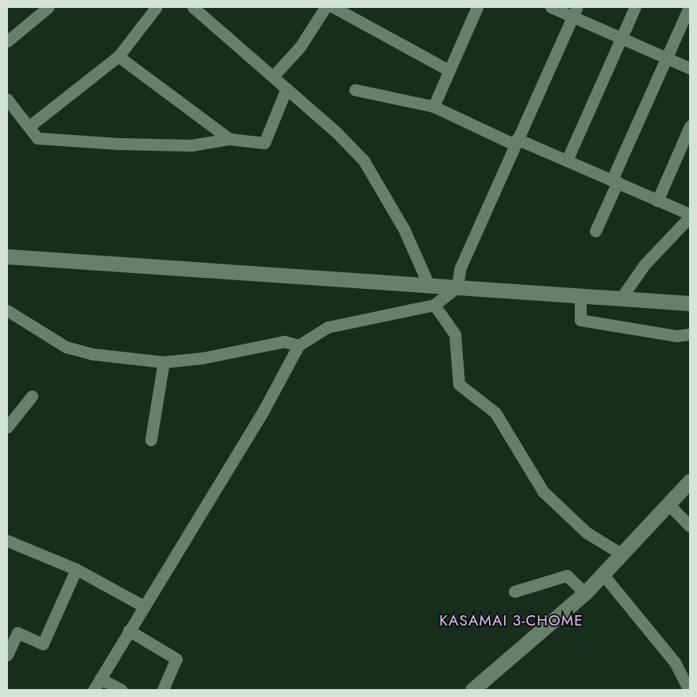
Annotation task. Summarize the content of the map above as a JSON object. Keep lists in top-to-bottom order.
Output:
{
  "districts": ["KASAMAI 3-CHOME"]
}
